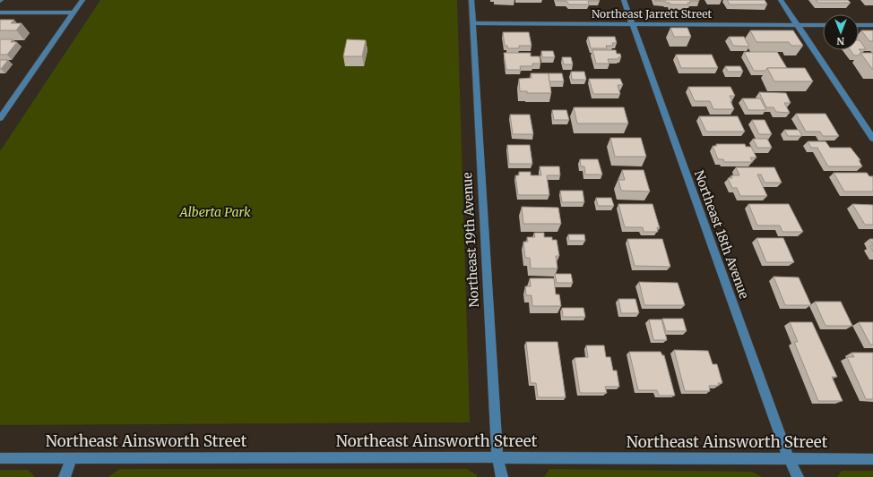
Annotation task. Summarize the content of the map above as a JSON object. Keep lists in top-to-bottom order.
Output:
{
  "streets": {
    "street": [
      "Northeast Jarrett Street",
      "Northeast 18th Avenue",
      "Northeast 19th Avenue",
      "Northeast Ainsworth Street"
    ]
  },
  "crossings": [
    ["Northeast Jarrett Street", "Northeast 18th Avenue"],
    ["Northeast Jarrett Street", "Northeast 19th Avenue"],
    ["Northeast 18th Avenue", "Northeast Ainsworth Street"],
    ["Northeast 19th Avenue", "Northeast Ainsworth Street"]
  ],
  "parks": ["Alberta Park"],
  "north": "bottom"
}
